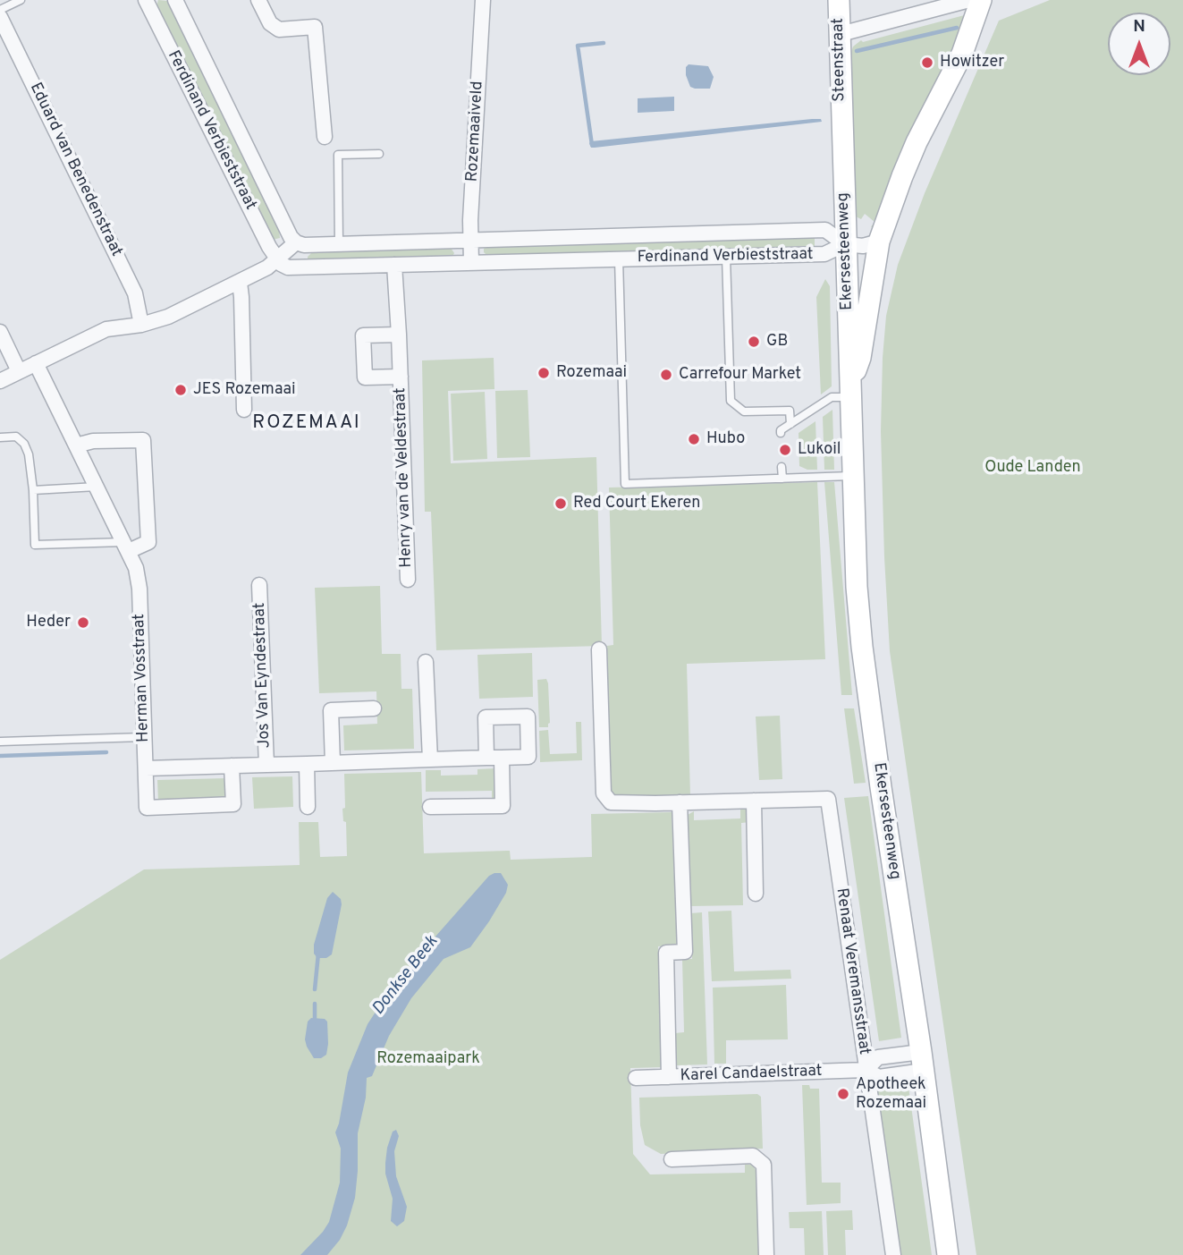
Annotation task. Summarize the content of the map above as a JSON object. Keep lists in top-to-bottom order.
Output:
{
  "streets": {
    "main road": ["Steenstraat", "Ekersesteenweg"],
    "street": [
      "Ferdinand Verbieststraat",
      "Rozemaaiveld",
      "Eduard van Benedenstraat",
      "Henry van de Veldestraat",
      "Jos Van Eyndestraat",
      "Herman Vosstraat",
      "Renaat Veremansstraat",
      "Karel Candaelstraat"
    ]
  },
  "crossings": [
    ["Steenstraat", "Ekersesteenweg"],
    ["Ferdinand Verbieststraat", "Rozemaaiveld"],
    ["Ferdinand Verbieststraat", "Ekersesteenweg"],
    ["Ferdinand Verbieststraat", "Henry van de Veldestraat"],
    ["Ekersesteenweg", "Karel Candaelstraat"],
    ["Renaat Veremansstraat", "Karel Candaelstraat"]
  ],
  "districts": ["ROZEMAAI"],
  "water": ["Donkse Beek"],
  "parks": ["Oude Landen", "Rozemaaipark"],
  "places": [
    "Howitzer",
    "GB",
    "Rozemaai",
    "Carrefour Market",
    "JES Rozemaai",
    "Hubo",
    "Lukoil",
    "Red Court Ekeren",
    "Heder",
    "Apotheek Rozemaai"
  ],
  "north": "top"
}
